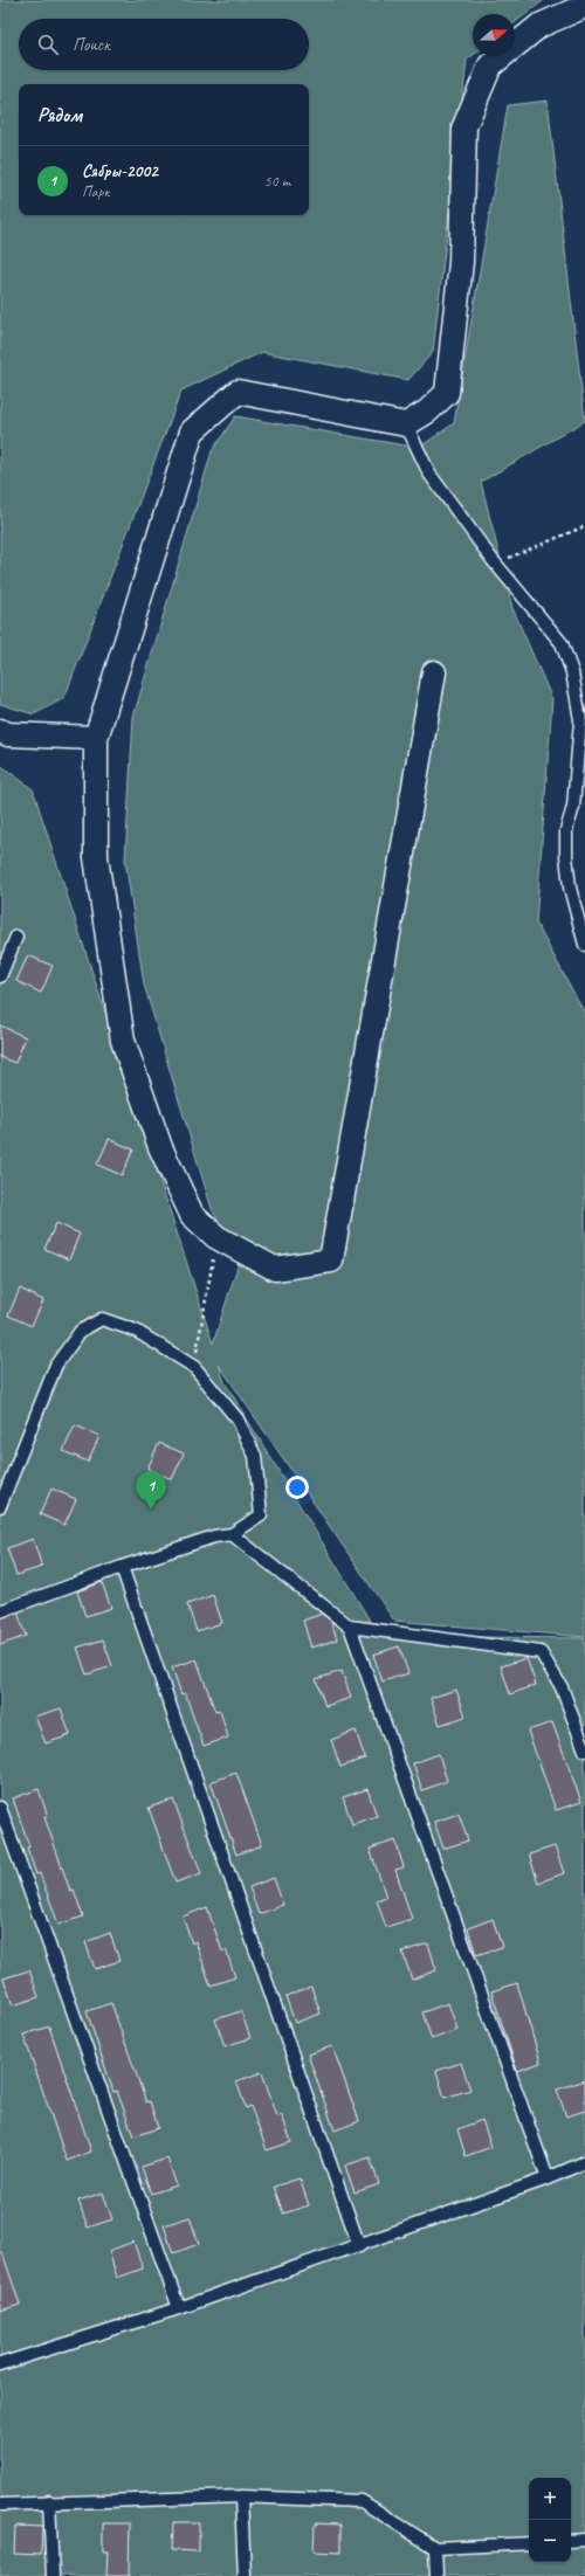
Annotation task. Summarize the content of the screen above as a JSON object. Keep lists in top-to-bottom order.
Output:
{
  "north": "right",
  "page": {
    "search": "Поиск",
    "heading": "Рядом",
    "list": [
      {
        "mark": "1",
        "name": "Сябры-2002",
        "note": "Парк",
        "value": "50 m"
      }
    ],
    "pins": "1",
    "map_buttons": ["+", "−"]
  }
}
